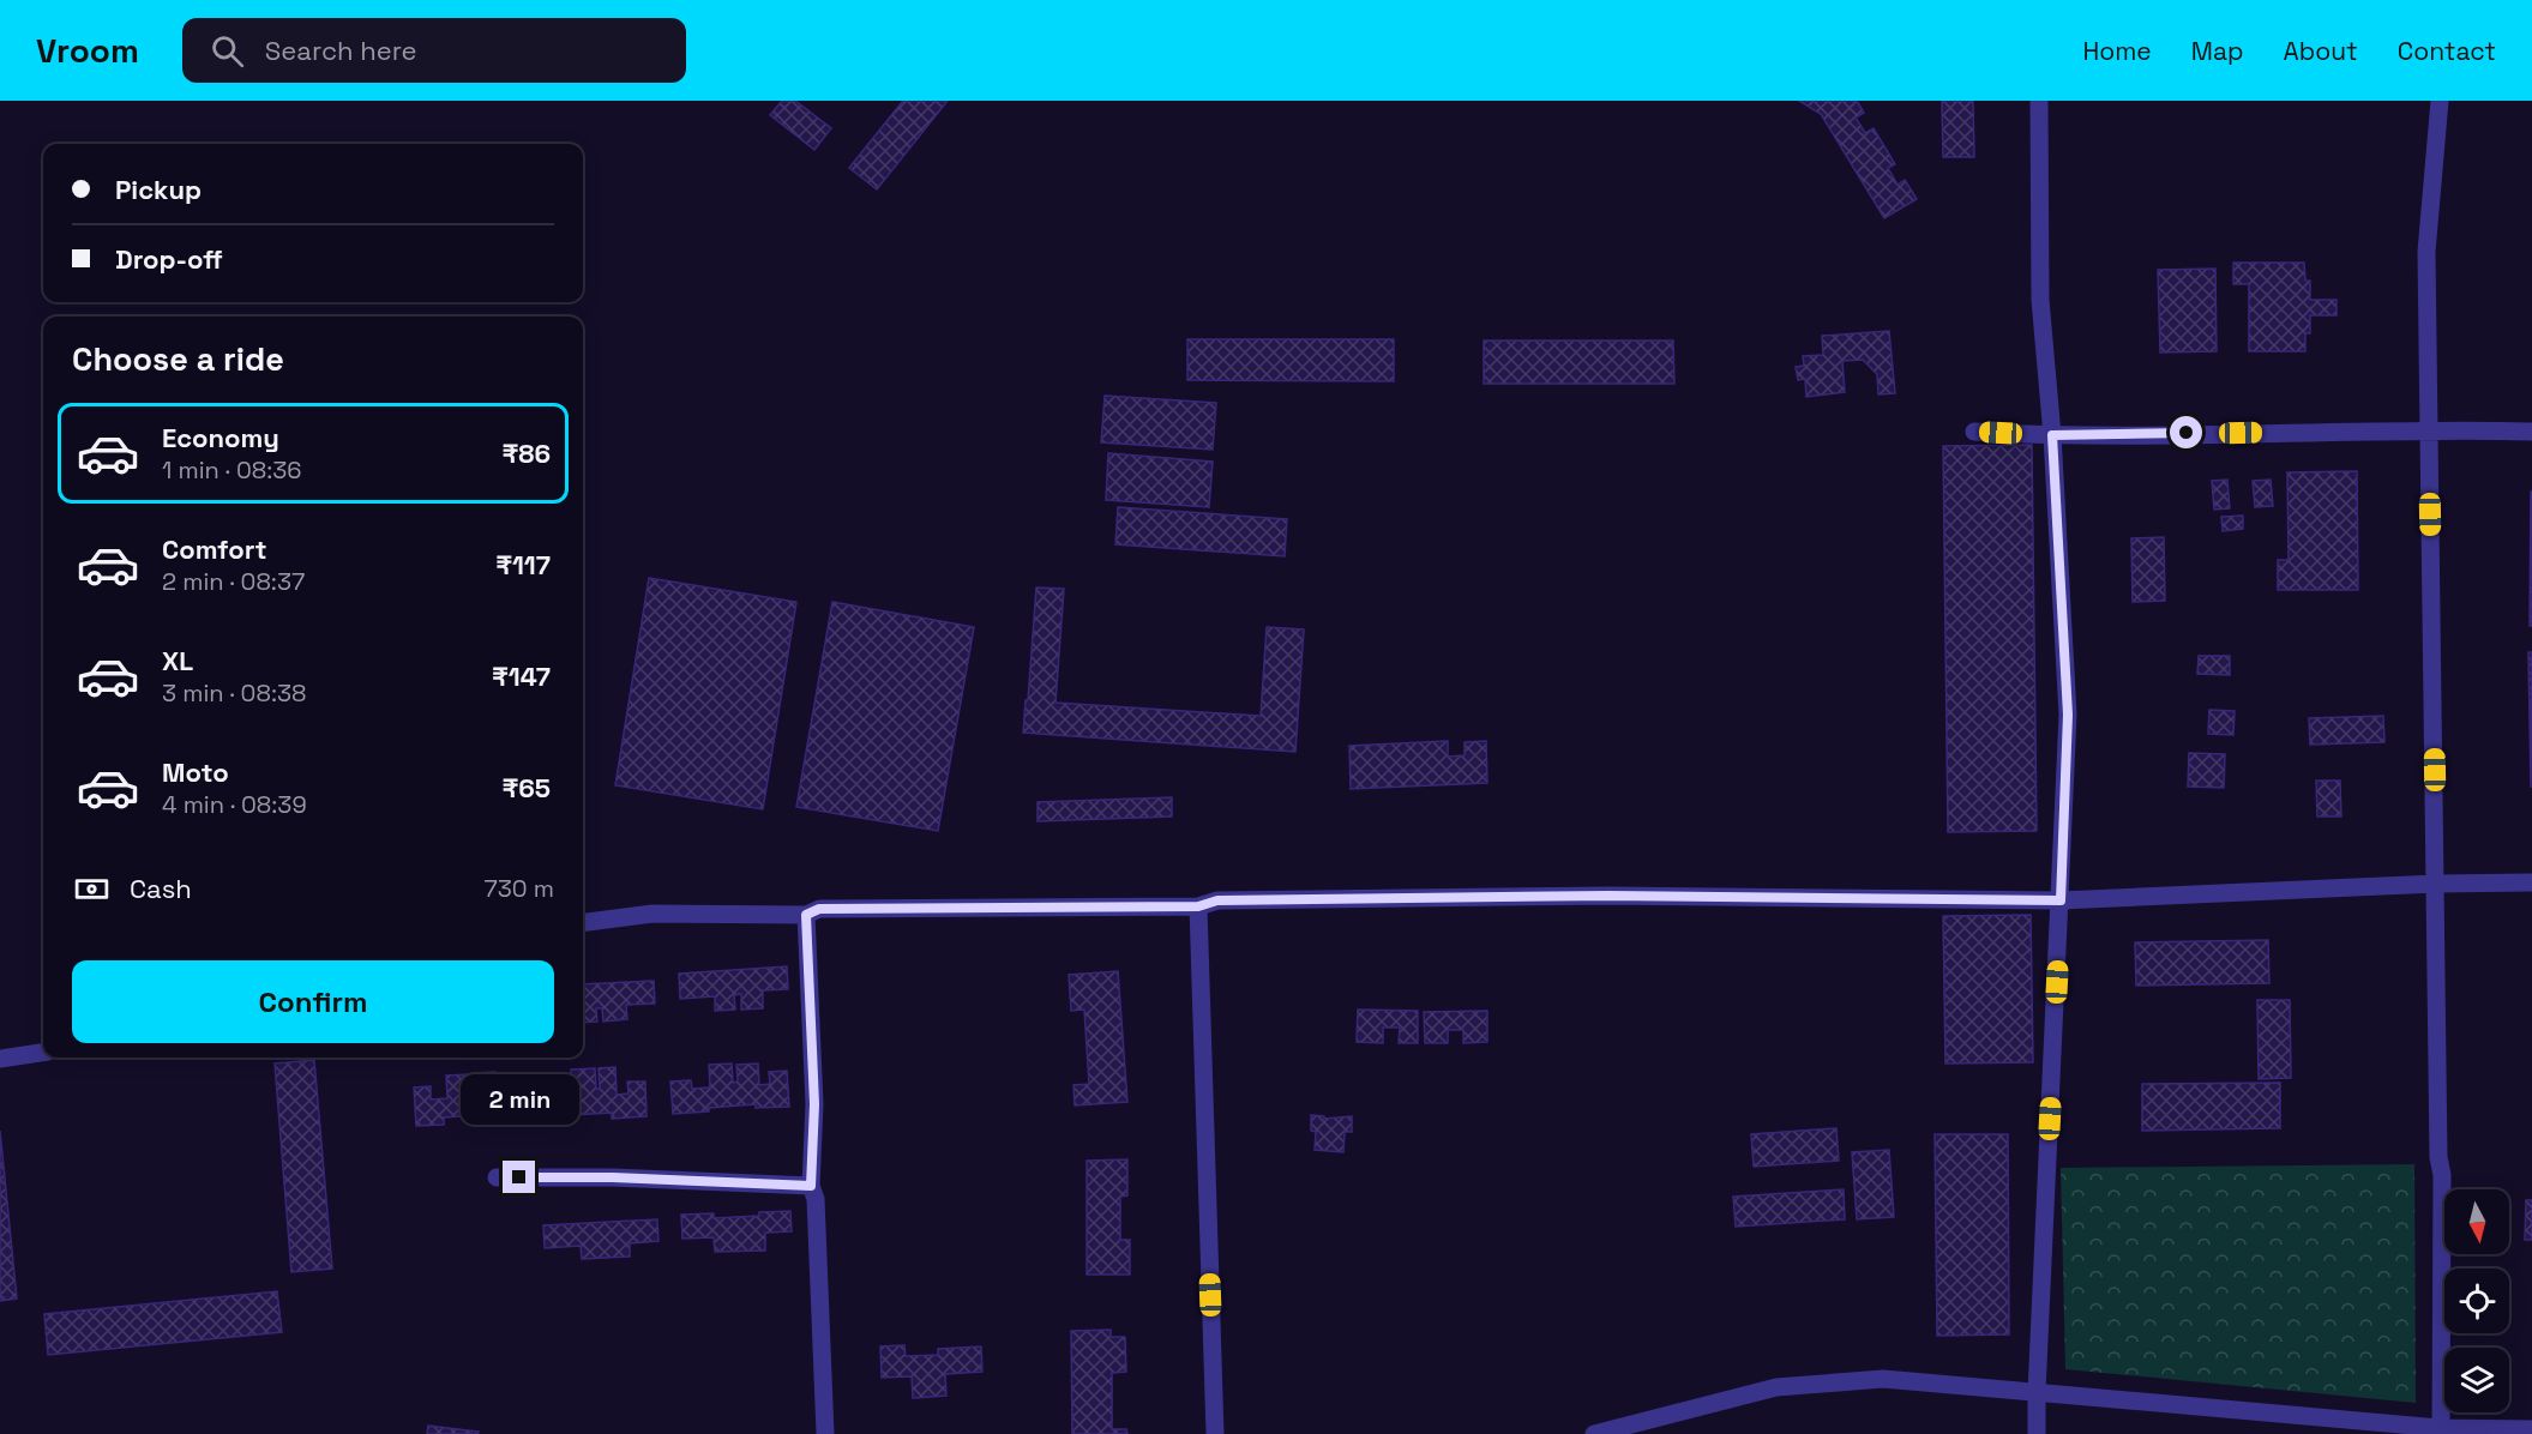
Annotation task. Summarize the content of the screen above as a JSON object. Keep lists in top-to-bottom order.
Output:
{
  "north": "bottom",
  "page": {
    "header": "Vroom",
    "search": "Search here",
    "nav": [
      "Home",
      "Map",
      "About",
      "Contact"
    ],
    "banner": ["Pickup", "Drop-off"],
    "heading": "Choose a ride",
    "list": [
      {
        "name": "Economy",
        "note": "1 min · 08:36",
        "value": "₹86"
      },
      {
        "name": "Comfort",
        "note": "2 min · 08:37",
        "value": "₹117"
      },
      {
        "name": "XL",
        "note": "3 min · 08:38",
        "value": "₹147"
      },
      {
        "name": "Moto",
        "note": "4 min · 08:39",
        "value": "₹65"
      }
    ],
    "pay": ["Cash", "730 m"],
    "buttons": "Confirm",
    "bubble": "2 min"
  }
}
